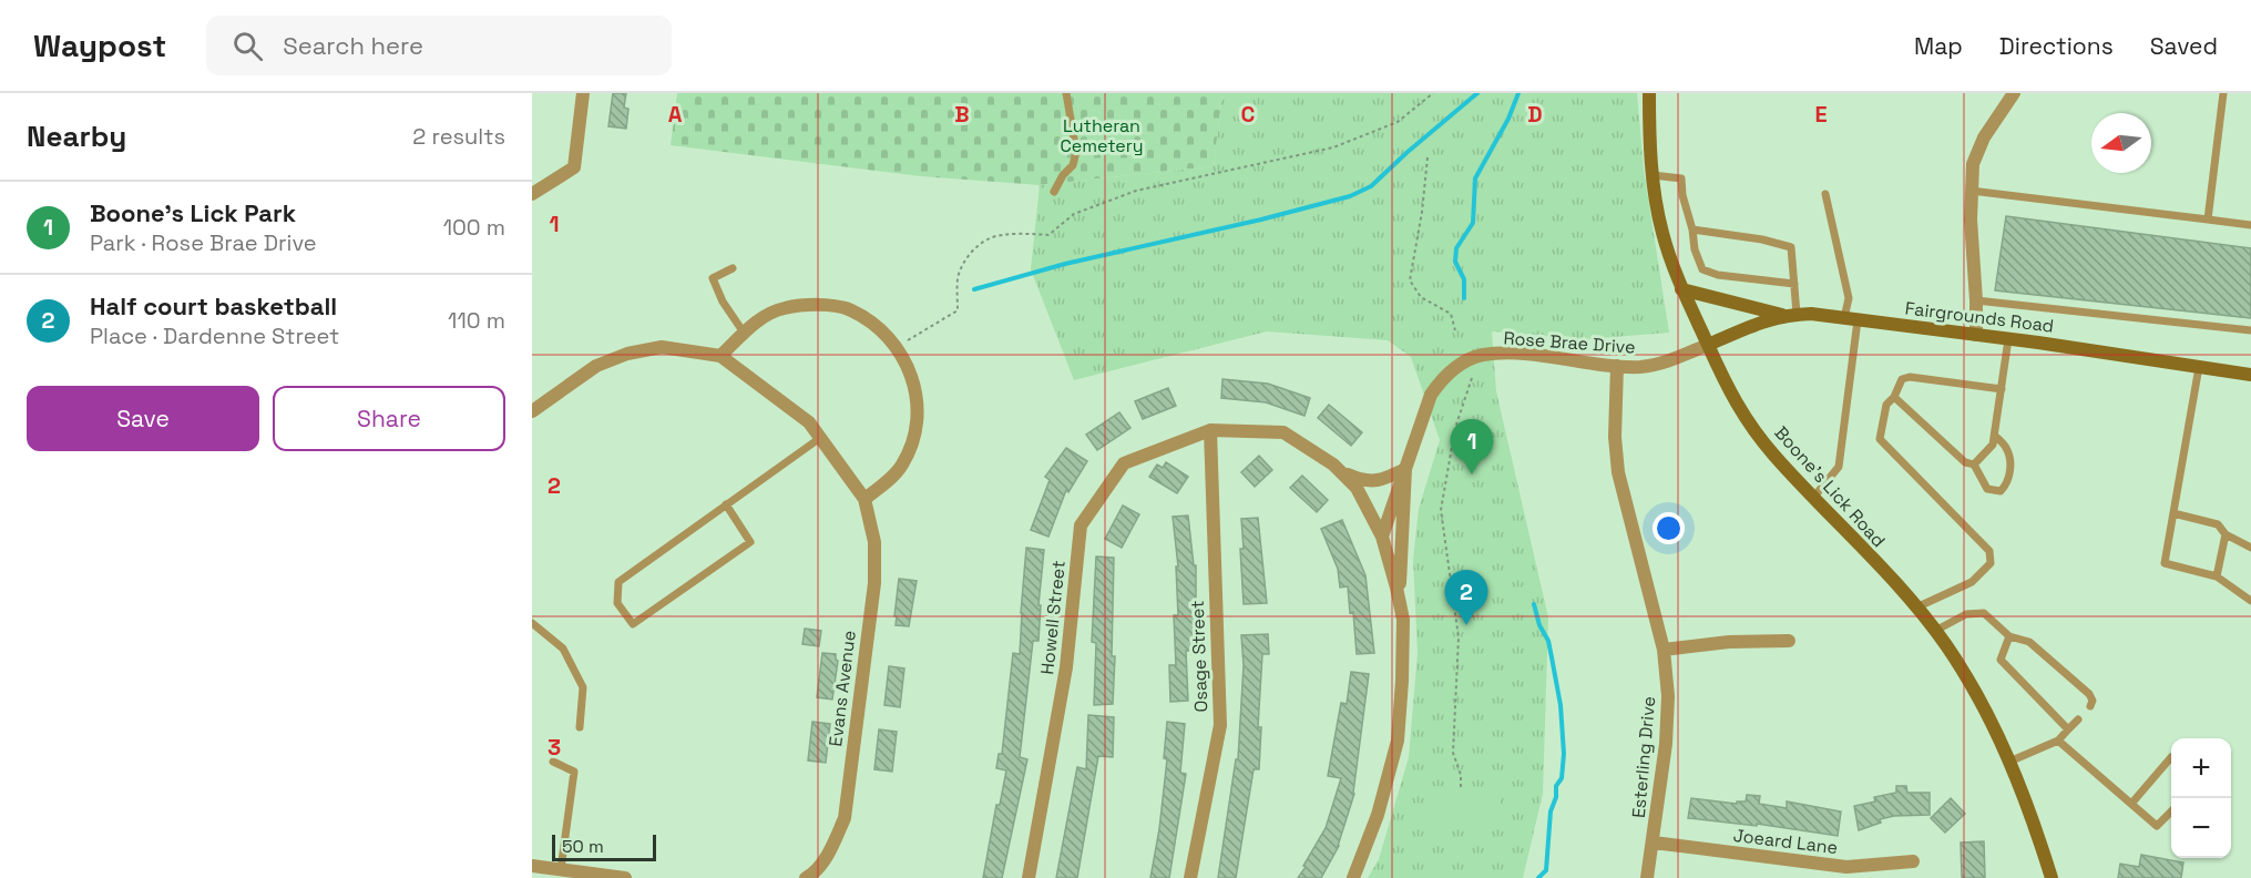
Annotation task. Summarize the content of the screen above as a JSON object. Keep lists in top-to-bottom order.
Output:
{
  "streets": {
    "street": [
      "Fairgrounds Road",
      "Rose Brae Drive",
      "Boone's Lick Road",
      "Howell Street",
      "Osage Street",
      "Evans Avenue",
      "Esterling Drive",
      "Joeard Lane"
    ]
  },
  "crossings": [
    ["Fairgrounds Road", "Rose Brae Drive"],
    ["Fairgrounds Road", "Boone's Lick Road"],
    ["Rose Brae Drive", "Boone's Lick Road"],
    ["Rose Brae Drive", "Esterling Drive"],
    ["Howell Street", "Osage Street"],
    ["Esterling Drive", "Joeard Lane"]
  ],
  "parks": ["Lutheran Cemetery"],
  "scale_bar": "50 m",
  "north": "left",
  "page": {
    "header": "Waypost",
    "search": "Search here",
    "nav": ["Map", "Directions", "Saved"],
    "heading": ["Nearby", "2 results"],
    "list": [
      {
        "mark": "1",
        "name": "Boone's Lick Park",
        "note": "Park · Rose Brae Drive",
        "value": "100 m"
      },
      {
        "mark": "2",
        "name": "Half court basketball",
        "note": "Place · Dardenne Street",
        "value": "110 m"
      }
    ],
    "buttons": ["Save", "Share"],
    "pins": ["1", "2"],
    "map_buttons": ["+", "−"],
    "scale": "50 m"
  },
  "grid": {
    "columns": [
      "A",
      "B",
      "C",
      "D",
      "E"
    ],
    "rows": ["1", "2", "3"]
  }
}
